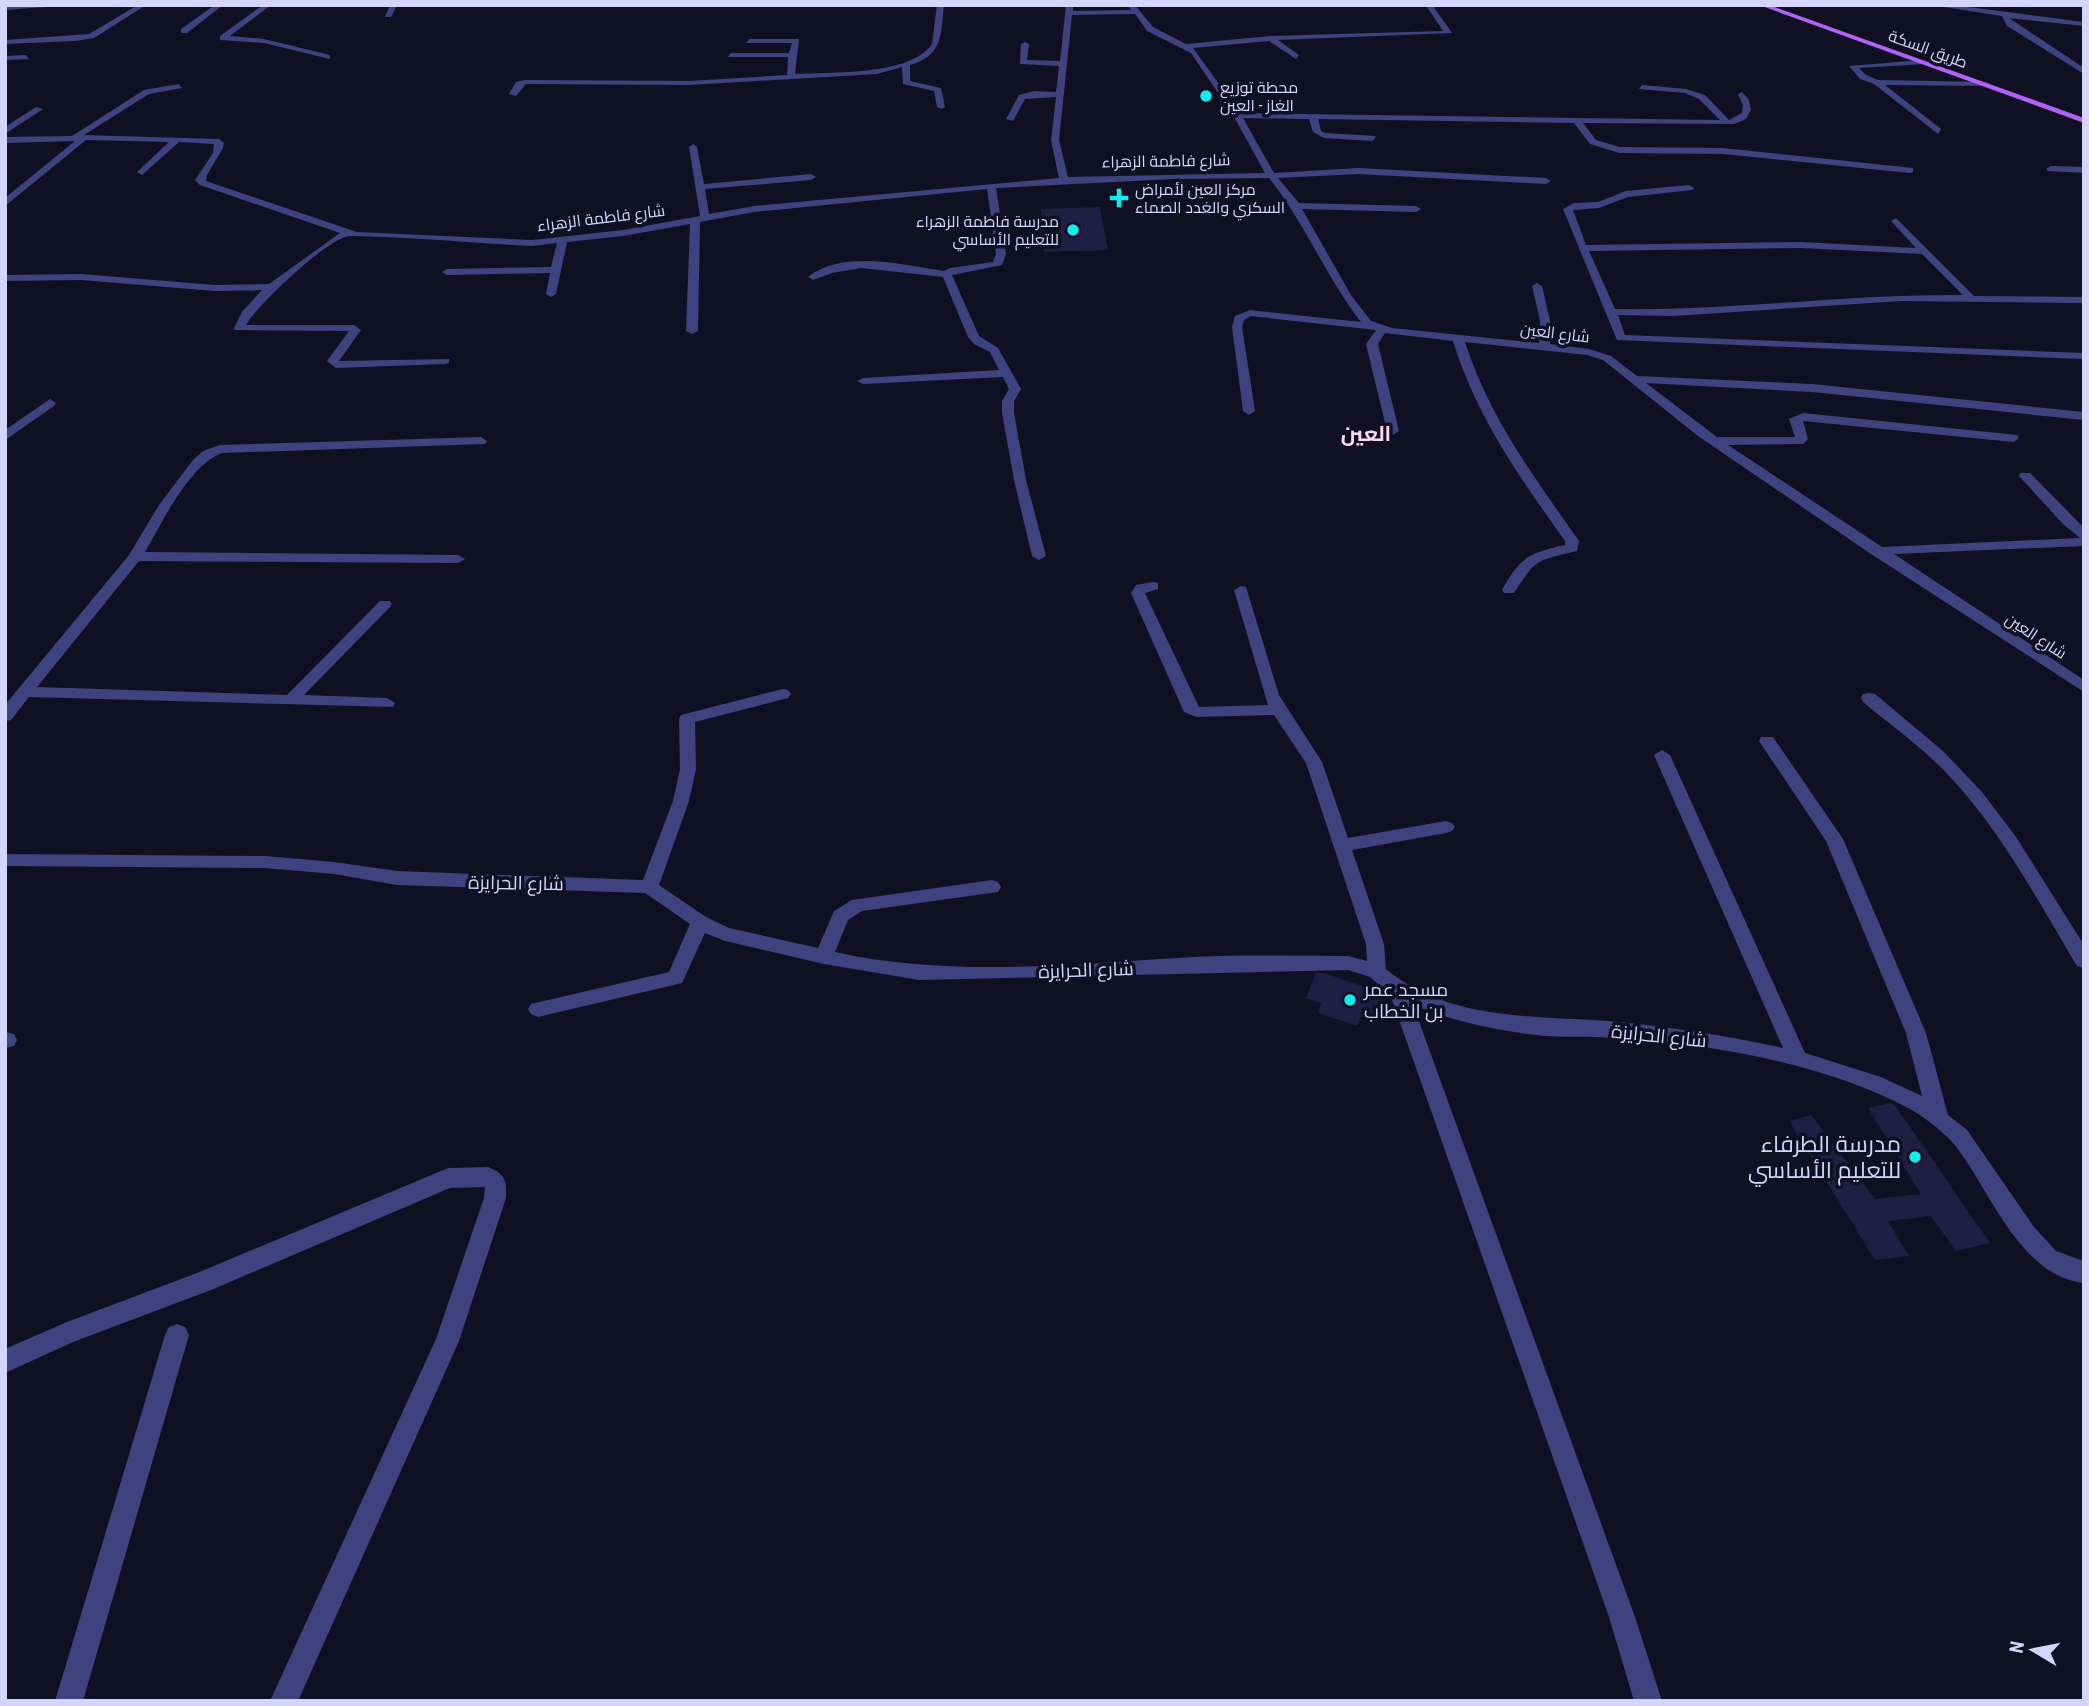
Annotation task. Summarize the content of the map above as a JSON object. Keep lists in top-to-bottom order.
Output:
{
  "streets": {
    "main road": ["طريق السكة"],
    "street": ["شارع فاطمة الزهراء", "شارع العين", "شارع الحرايزة"]
  },
  "districts": ["العين"],
  "places": {
    "other": [
      "محطة توزيع الغاز - العين",
      "مدرسة فاطمة الزهراء للتعليم الأساسي",
      "مسجد عمر بن الخطاب",
      "مدرسة الطرفاء للتعليم الأساسي"
    ],
    "health": ["مركز العين لأمراض السكري والغدد الصماء"]
  },
  "north": "left"
}
